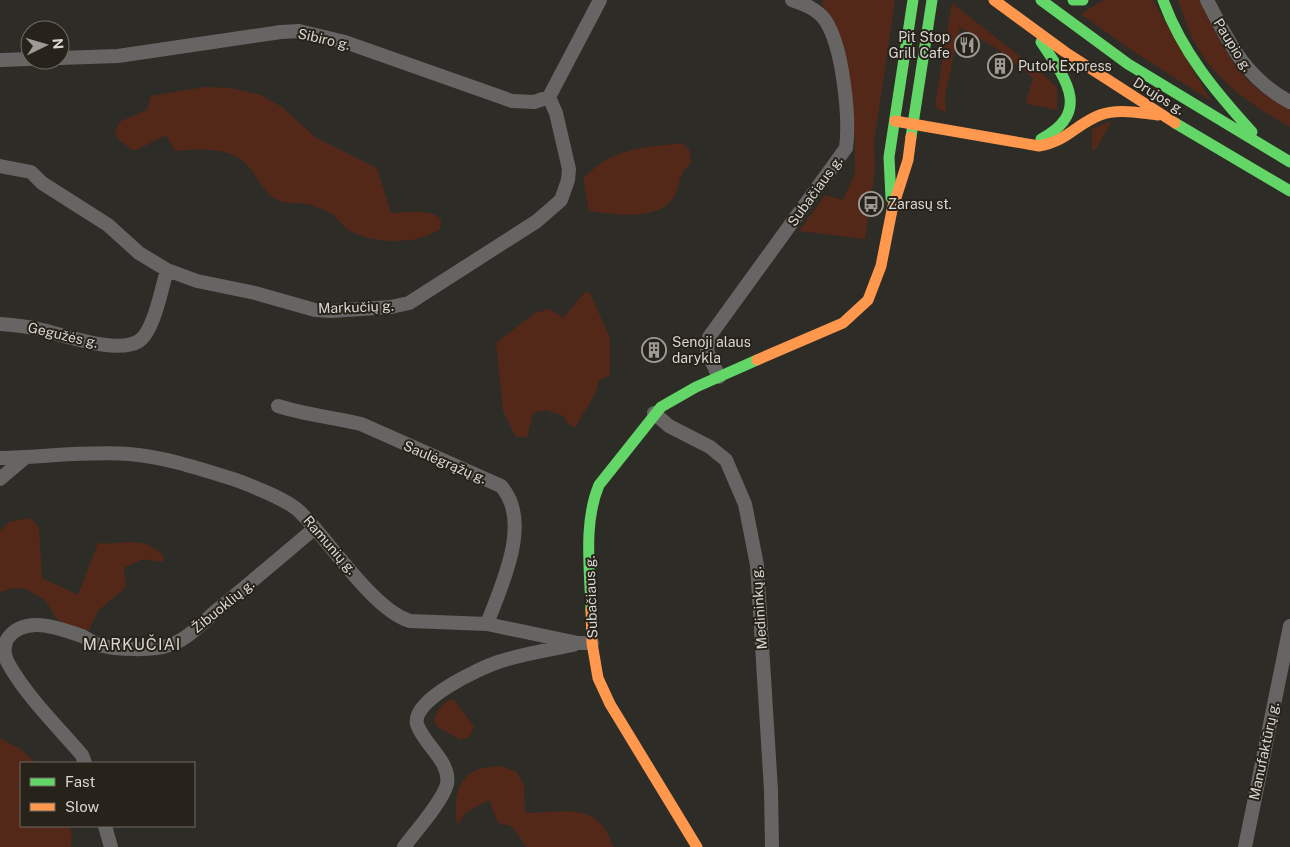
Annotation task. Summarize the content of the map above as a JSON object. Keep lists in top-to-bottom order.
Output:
{
  "streets": {
    "main road": ["Drujos g.", "Subačiaus g."],
    "street": [
      "Sibiro g.",
      "Paupio g.",
      "Markučių g.",
      "Gegužės g.",
      "Saulėgrąžų g.",
      "Ramunių g.",
      "Žibuoklių g.",
      "Medininkų g.",
      "Manufaktūrų g."
    ]
  },
  "crossings": [
    ["Sibiro g.", "Markučių g."],
    ["Subačiaus g.", "Ramunių g."],
    ["Subačiaus g.", "Medininkų g."],
    ["Markučių g.", "Gegužės g."],
    ["Saulėgrąžų g.", "Ramunių g."],
    ["Ramunių g.", "Žibuoklių g."]
  ],
  "districts": ["MARKUČIAI"],
  "places": {
    "restaurant": ["Pit Stop Grill Cafe"],
    "building": ["Putok Express", "Senoji alaus darykla"],
    "bus stop": ["Zarasų st."]
  },
  "legend": ["Fast", "Slow"],
  "north": "right"
}
